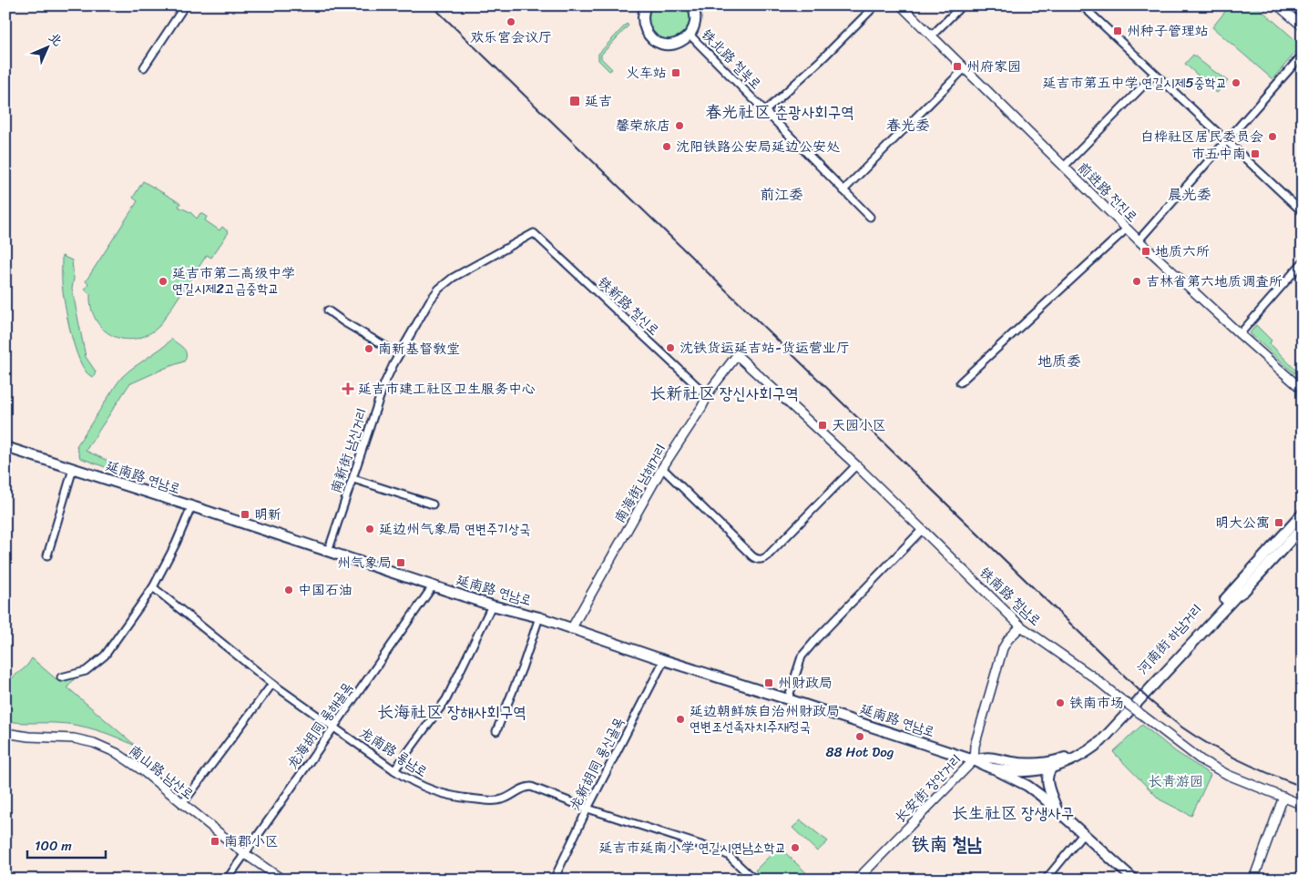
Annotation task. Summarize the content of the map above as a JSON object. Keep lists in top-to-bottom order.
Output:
{
  "streets": {
    "main road": ["延南路 연남로", "河南街 하남거리"],
    "street": [
      "铁北路 철북로",
      "前进路 전진로",
      "铁新路 철신로",
      "南新街 남신거리",
      "南海街 남해거리",
      "铁南路 철남로",
      "龙海胡同 룡해골목",
      "龙南路 룡남로",
      "龙新胡同 룡신골목",
      "南山路 남산로",
      "长安街 장안거리"
    ]
  },
  "crossings": [
    ["铁新路 철신로", "南新街 남신거리"],
    ["铁新路 철신로", "南海街 남해거리"],
    ["南新街 남신거리", "延南路 연남로"],
    ["延南路 연남로", "南海街 남해거리"],
    ["延南路 연남로", "河南街 하남거리"],
    ["延南路 연남로", "龙海胡同 룡해골목"],
    ["延南路 연남로", "龙新胡同 룡신골목"],
    ["延南路 연남로", "长安街 장안거리"],
    ["南海街 남해거리", "铁南路 철남로"],
    ["铁南路 철남로", "长安街 장안거리"],
    ["龙海胡同 룡해골목", "龙南路 룡남로"],
    ["龙海胡同 룡해골목", "南山路 남산로"],
    ["龙南路 룡남로", "龙新胡同 룡신골목"]
  ],
  "districts": [
    "春光社区 춘광사회구역",
    "春光委",
    "前江委",
    "晨光委",
    "地质委",
    "长新社区 장신사회구역",
    "长海社区 장해사회구역",
    "长生社区 장생사구",
    "铁南 철남"
  ],
  "parks": ["长青游园"],
  "places": {
    "other": [
      "欢乐宫会议厅",
      "延吉市第五中学 연길시제5중학교",
      "馨荣旅店",
      "白桦社区居民委员会",
      "沈阳铁路公安局延边公安处",
      "延吉市第二高级中学 연길시제2고급중학교",
      "吉林省第六地质调查所",
      "沈铁货运延吉站-货运营业厅",
      "南新基督教堂",
      "延边州气象局 연변주기상국",
      "中国石油",
      "铁南市场",
      "延边朝鲜族自治州财政局 연변조선족자치주재정국",
      "88 Hot Dog",
      "延吉市延南小学 연길시연남소학교"
    ],
    "transit": [
      "州种子管理站",
      "州府家园",
      "火车站",
      "延吉",
      "市五中南",
      "地质六所",
      "天园小区",
      "明新",
      "明大公寓",
      "州气象局",
      "州财政局",
      "南郡小区"
    ],
    "health": ["延吉市建工社区卫生服务中心"]
  },
  "scale_bar": "100 m",
  "north": "top right"
}
